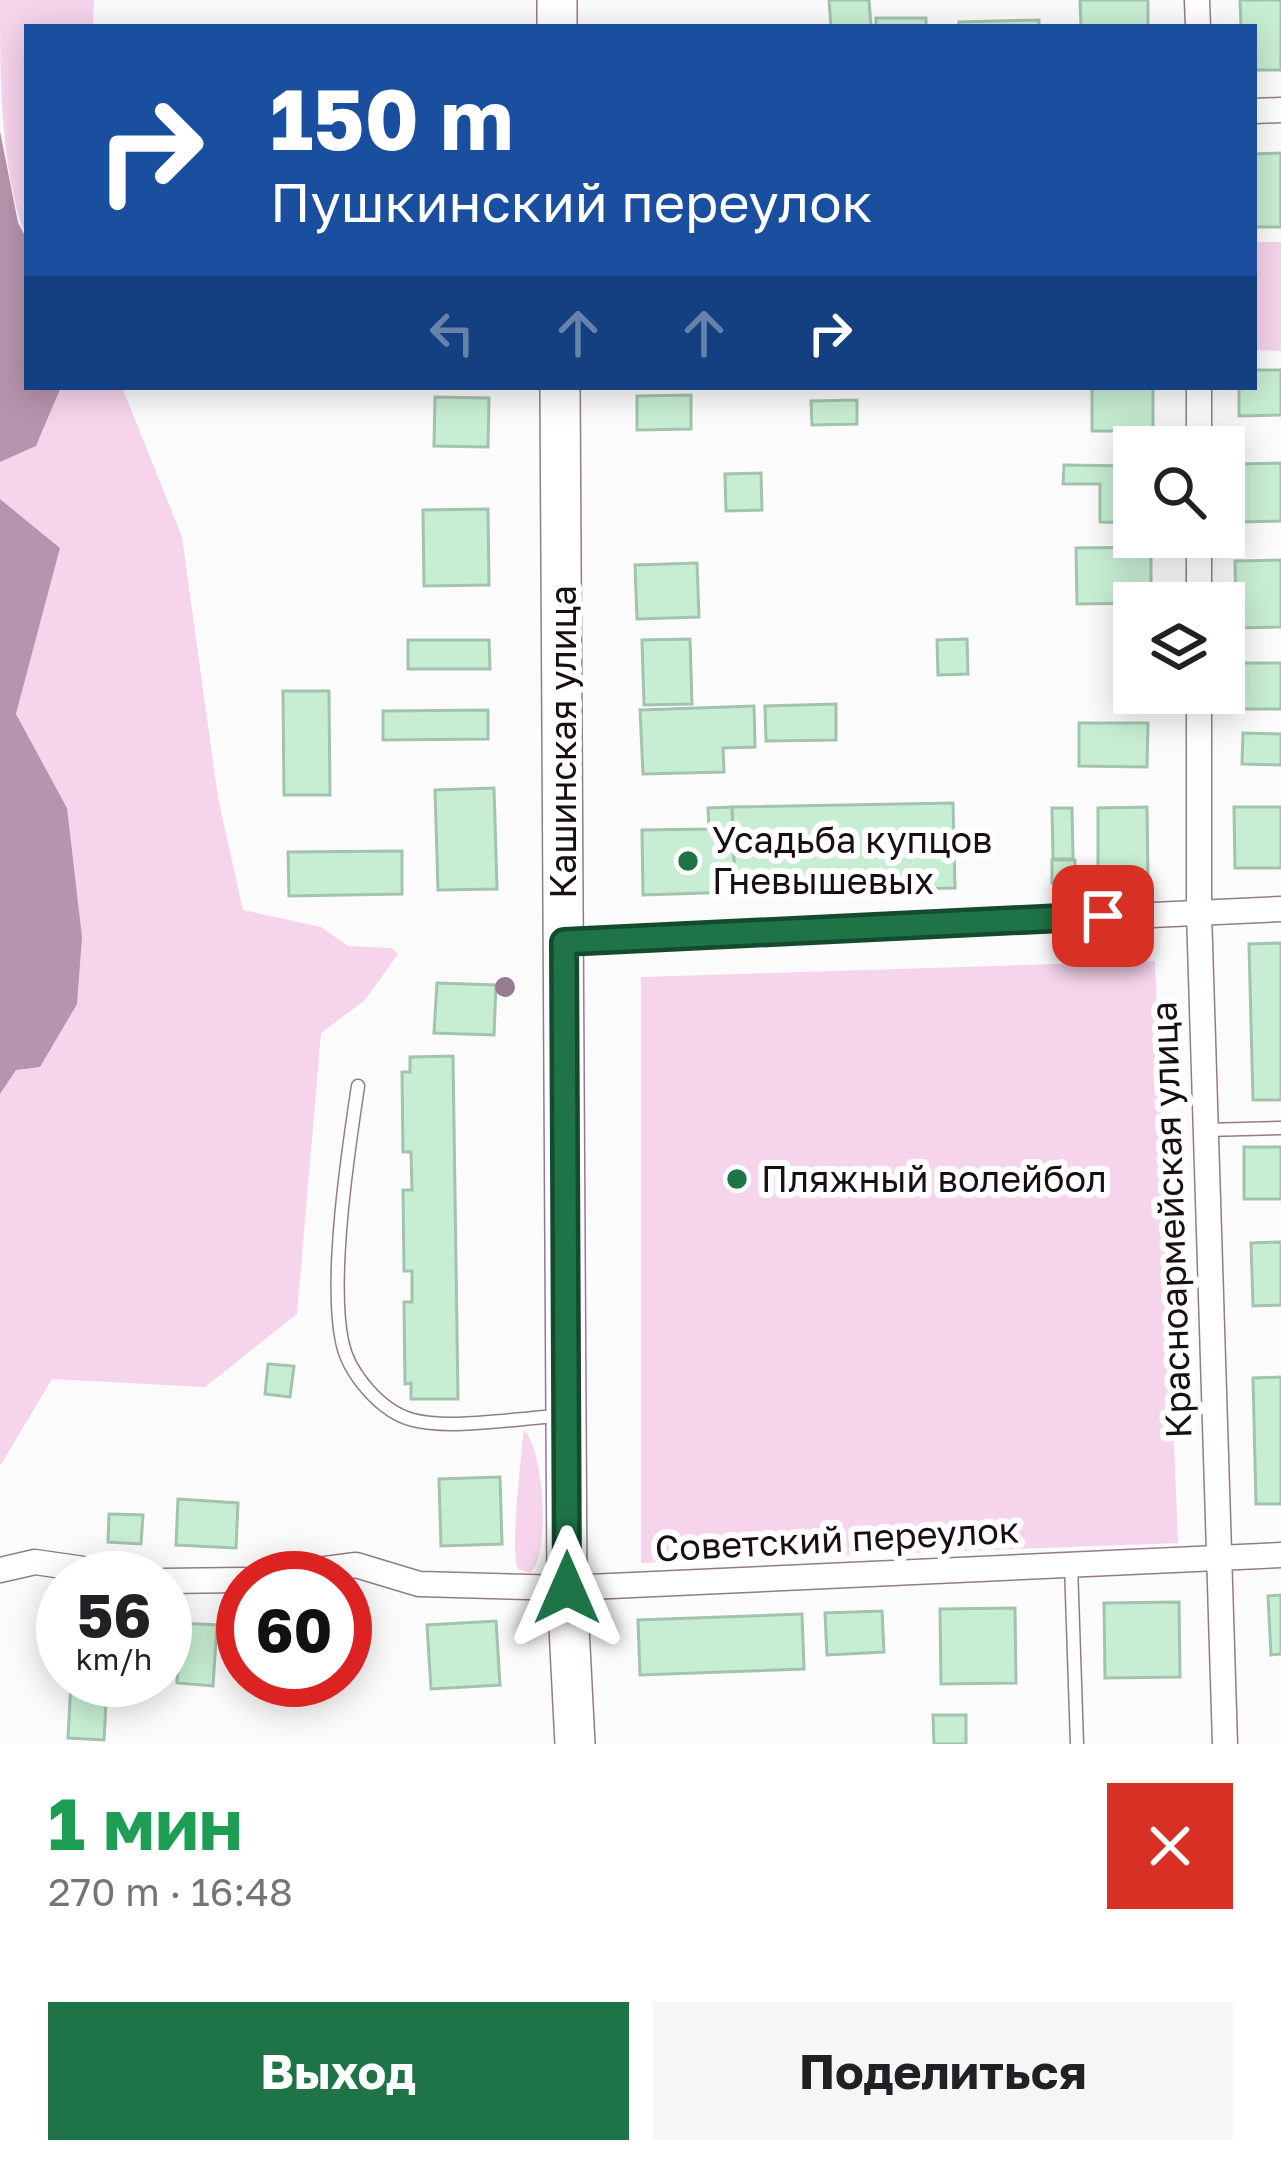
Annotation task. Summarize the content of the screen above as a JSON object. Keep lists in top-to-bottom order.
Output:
{
  "streets": {
    "main road": ["Кашинская улица"],
    "street": ["Красноармейская улица", "Советский переулок"]
  },
  "crossings": [
    ["Кашинская улица", "Советский переулок"],
    ["Красноармейская улица", "Советский переулок"]
  ],
  "places": ["Усадьба купцов Гневышевых", "Пляжный волейбол"],
  "page": {
    "turn": ["150 m", "Пушкинский переулок"],
    "speed": "56 km/h",
    "limit": "60",
    "heading": ["1 мин", "270 m · 16:48"],
    "buttons": ["Выход", "Поделиться"]
  }
}
